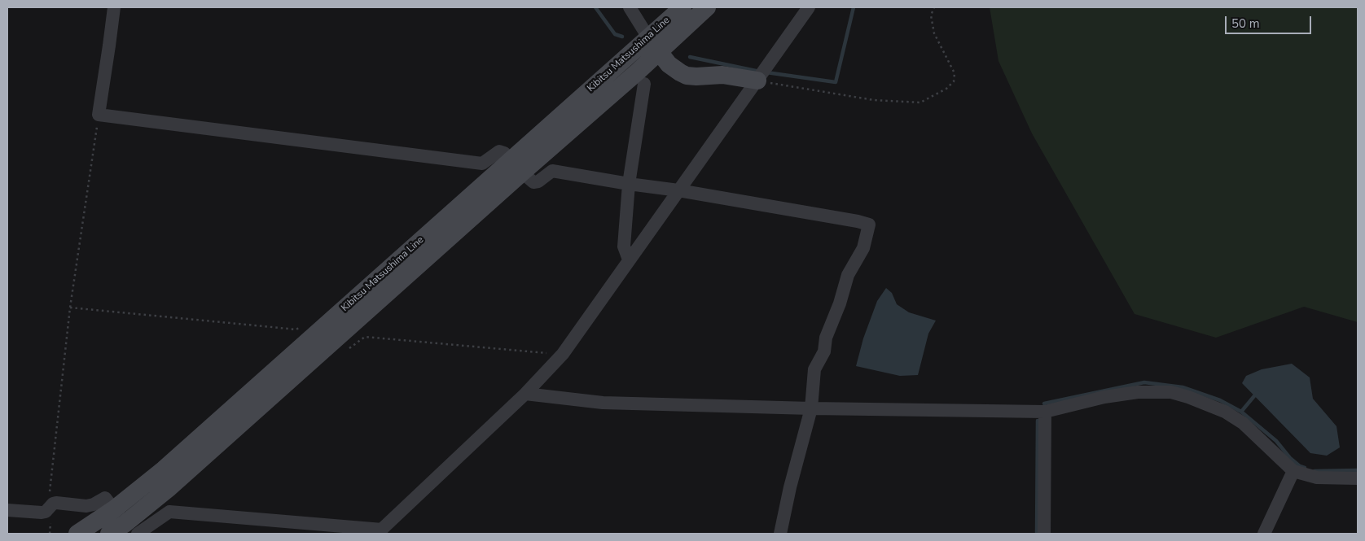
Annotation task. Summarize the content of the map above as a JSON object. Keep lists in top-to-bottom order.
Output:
{
  "streets": {
    "main road": ["Kibitsu Matsushima Line"]
  },
  "scale_bar": "50 m"
}
